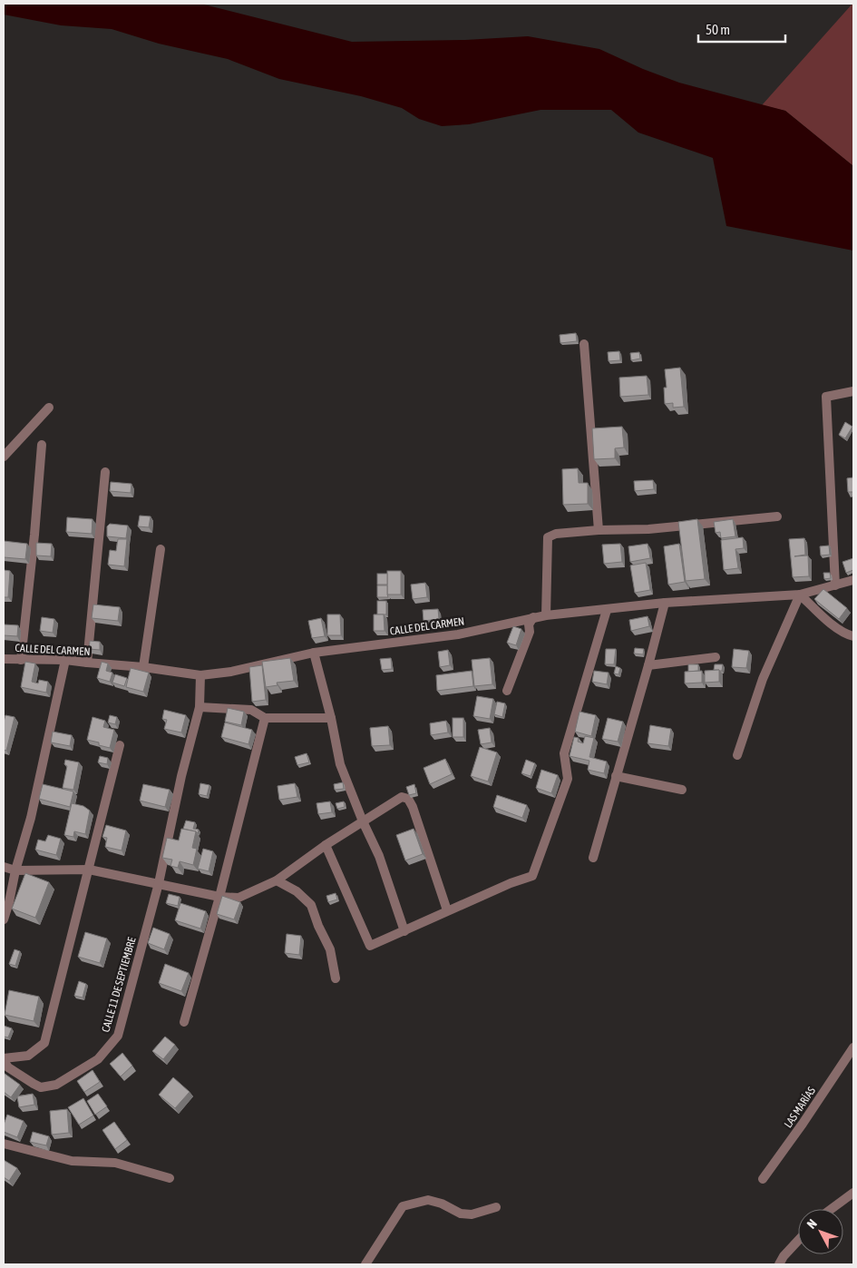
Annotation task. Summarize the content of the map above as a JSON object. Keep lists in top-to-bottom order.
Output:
{
  "streets": {
    "street": ["CALLE DEL CARMEN", "CALLE 11 DE SEPTIEMBRE", "LAS MARÍAS"]
  },
  "crossings": [
    ["CALLE DEL CARMEN", "CALLE 11 DE SEPTIEMBRE"]
  ],
  "scale_bar": "50 m",
  "north": "top left"
}
